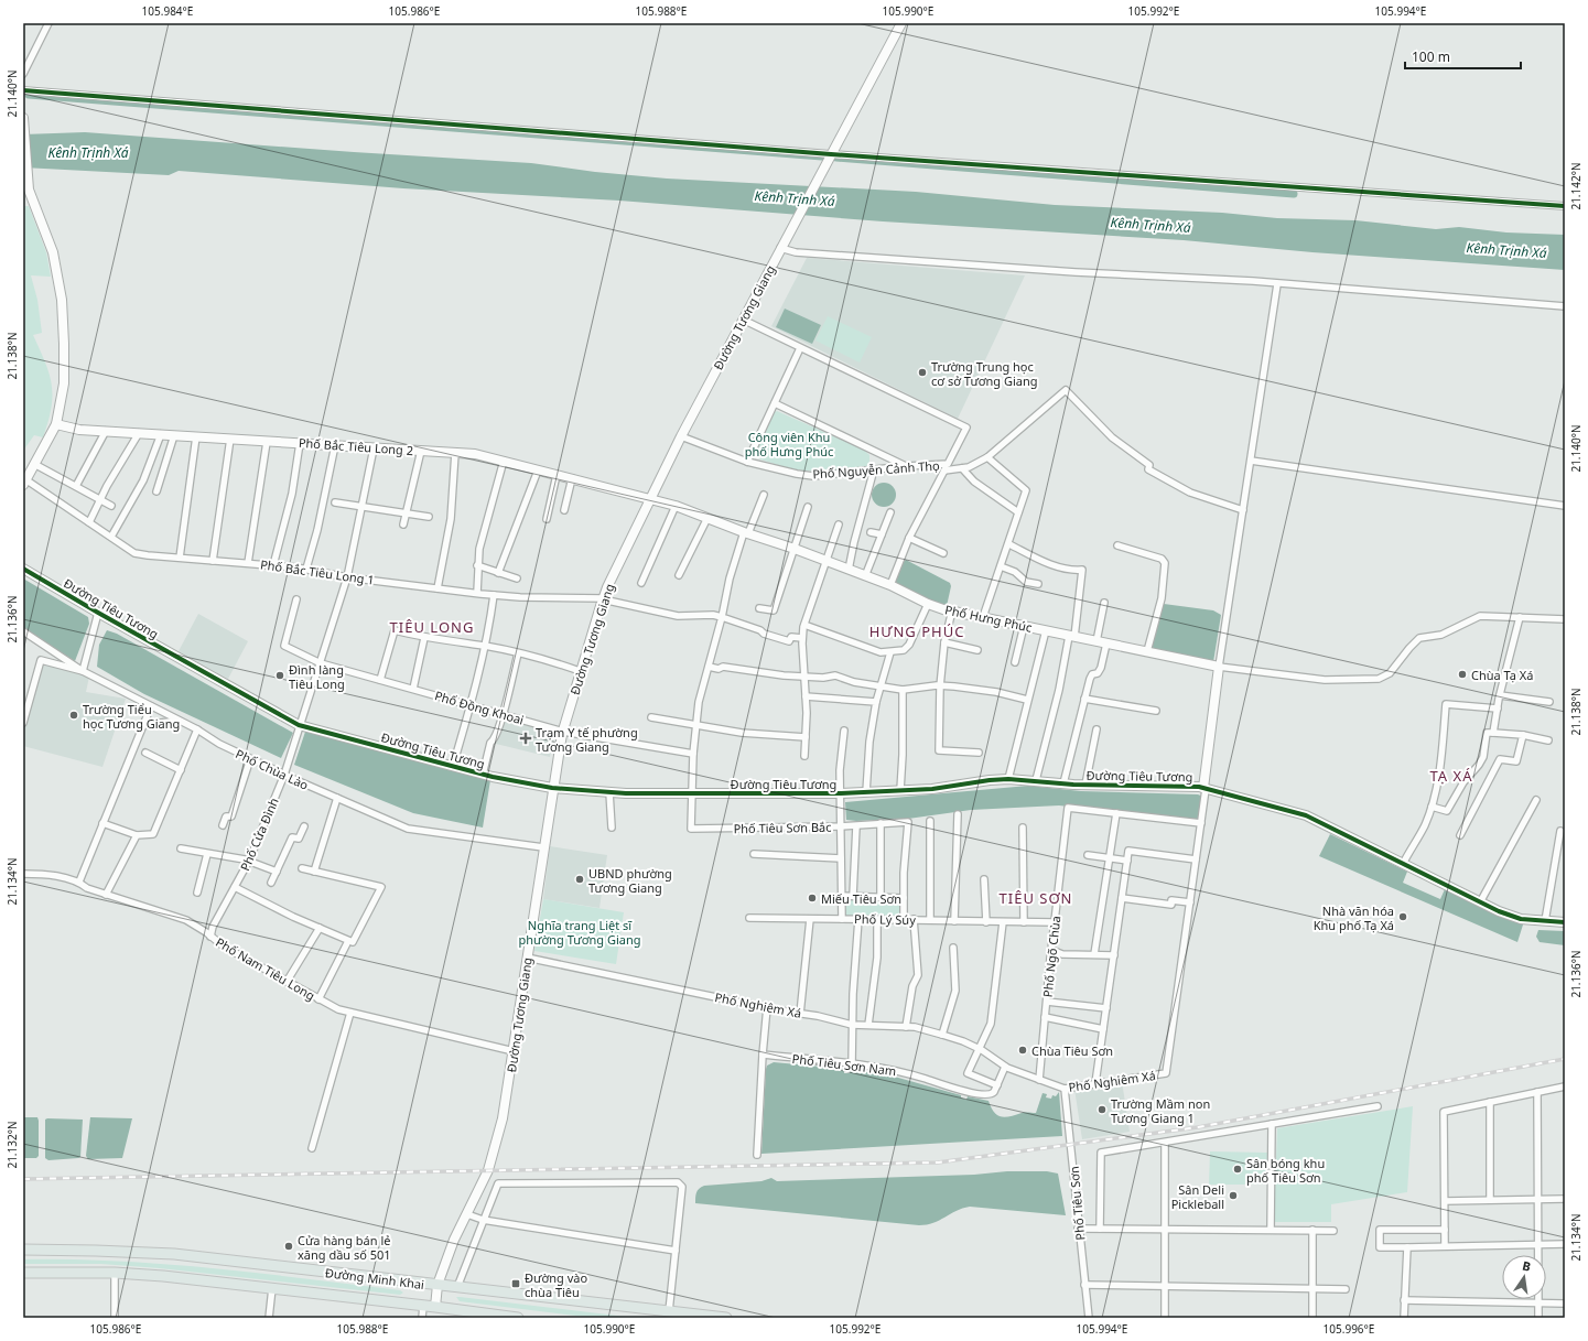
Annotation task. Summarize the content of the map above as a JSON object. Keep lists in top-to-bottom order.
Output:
{
  "streets": {
    "main road": ["Đường Minh Khai"],
    "street": [
      "Đường Tương Giang",
      "Phố Bắc Tiêu Long 2",
      "Phố Nguyễn Cảnh Thọ",
      "Phố Bắc Tiêu Long 1",
      "Đường Tiêu Tương",
      "Phố Hưng Phúc",
      "Phố Đồng Khoai",
      "Phố Chùa Lào",
      "Phố Tiêu Sơn Bắc",
      "Phố Cửa Đình",
      "Phố Lý Súy",
      "Phố Ngõ Chùa",
      "Phố Nam Tiêu Long",
      "Phố Nghiêm Xá",
      "Phố Tiêu Sơn Nam",
      "Phố Tiêu Sơn"
    ]
  },
  "crossings": [
    ["Đường Tương Giang", "Phố Bắc Tiêu Long 2"],
    ["Đường Tương Giang", "Phố Nguyễn Cảnh Thọ"],
    ["Đường Tương Giang", "Phố Bắc Tiêu Long 1"],
    ["Đường Tương Giang", "Đường Tiêu Tương"],
    ["Đường Tương Giang", "Phố Hưng Phúc"],
    ["Đường Tương Giang", "Phố Đồng Khoai"],
    ["Đường Tương Giang", "Phố Chùa Lào"],
    ["Đường Tương Giang", "Phố Nam Tiêu Long"],
    ["Đường Tương Giang", "Phố Nghiêm Xá"],
    ["Đường Tương Giang", "Đường Minh Khai"],
    ["Phố Bắc Tiêu Long 2", "Phố Hưng Phúc"],
    ["Phố Bắc Tiêu Long 2", "Phố Cửa Đình"],
    ["Phố Bắc Tiêu Long 1", "Phố Cửa Đình"],
    ["Đường Tiêu Tương", "Phố Tiêu Sơn Bắc"],
    ["Đường Tiêu Tương", "Phố Cửa Đình"],
    ["Đường Tiêu Tương", "Phố Lý Súy"],
    ["Đường Tiêu Tương", "Phố Nghiêm Xá"],
    ["Phố Đồng Khoai", "Phố Cửa Đình"],
    ["Phố Chùa Lào", "Phố Cửa Đình"],
    ["Phố Tiêu Sơn Bắc", "Phố Lý Súy"],
    ["Phố Cửa Đình", "Phố Nam Tiêu Long"],
    ["Phố Lý Súy", "Phố Ngõ Chùa"],
    ["Phố Ngõ Chùa", "Phố Nghiêm Xá"],
    ["Phố Nghiêm Xá", "Phố Tiêu Sơn"]
  ],
  "districts": [
    "TIÊU LONG",
    "HƯNG PHÚC",
    "TẠ XÁ",
    "TIÊU SƠN"
  ],
  "water": ["Kênh Trịnh Xá"],
  "parks": ["Công viên Khu phố Hưng Phúc", "Nghĩa trang Liệt sĩ phường Tương Giang"],
  "places": {
    "other": [
      "Trường Trung học cơ sở Tương Giang",
      "Chùa Tạ Xá",
      "Đình làng Tiêu Long",
      "Trường Tiểu học Tương Giang",
      "UBND phường Tương Giang",
      "Miếu Tiêu Sơn",
      "Nhà văn hóa Khu phố Tạ Xá",
      "Chùa Tiêu Sơn",
      "Trường Mầm non Tương Giang 1",
      "Sân bóng khu phố Tiêu Sơn",
      "Sân Deli Pickleball",
      "Cửa hàng bán lẻ xăng dầu số 501"
    ],
    "health": ["Trạm Y tế phường Tương Giang"],
    "transit": ["Đường vào chùa Tiêu"]
  },
  "scale_bar": "100 m",
  "north": "top",
  "coordinates": [
    "105.984°E",
    "105.986°E",
    "105.988°E",
    "105.990°E",
    "105.992°E",
    "105.994°E",
    "21.140°N",
    "21.142°N",
    "21.138°N",
    "21.136°N",
    "21.134°N",
    "21.132°N",
    "105.996°E"
  ]
}
